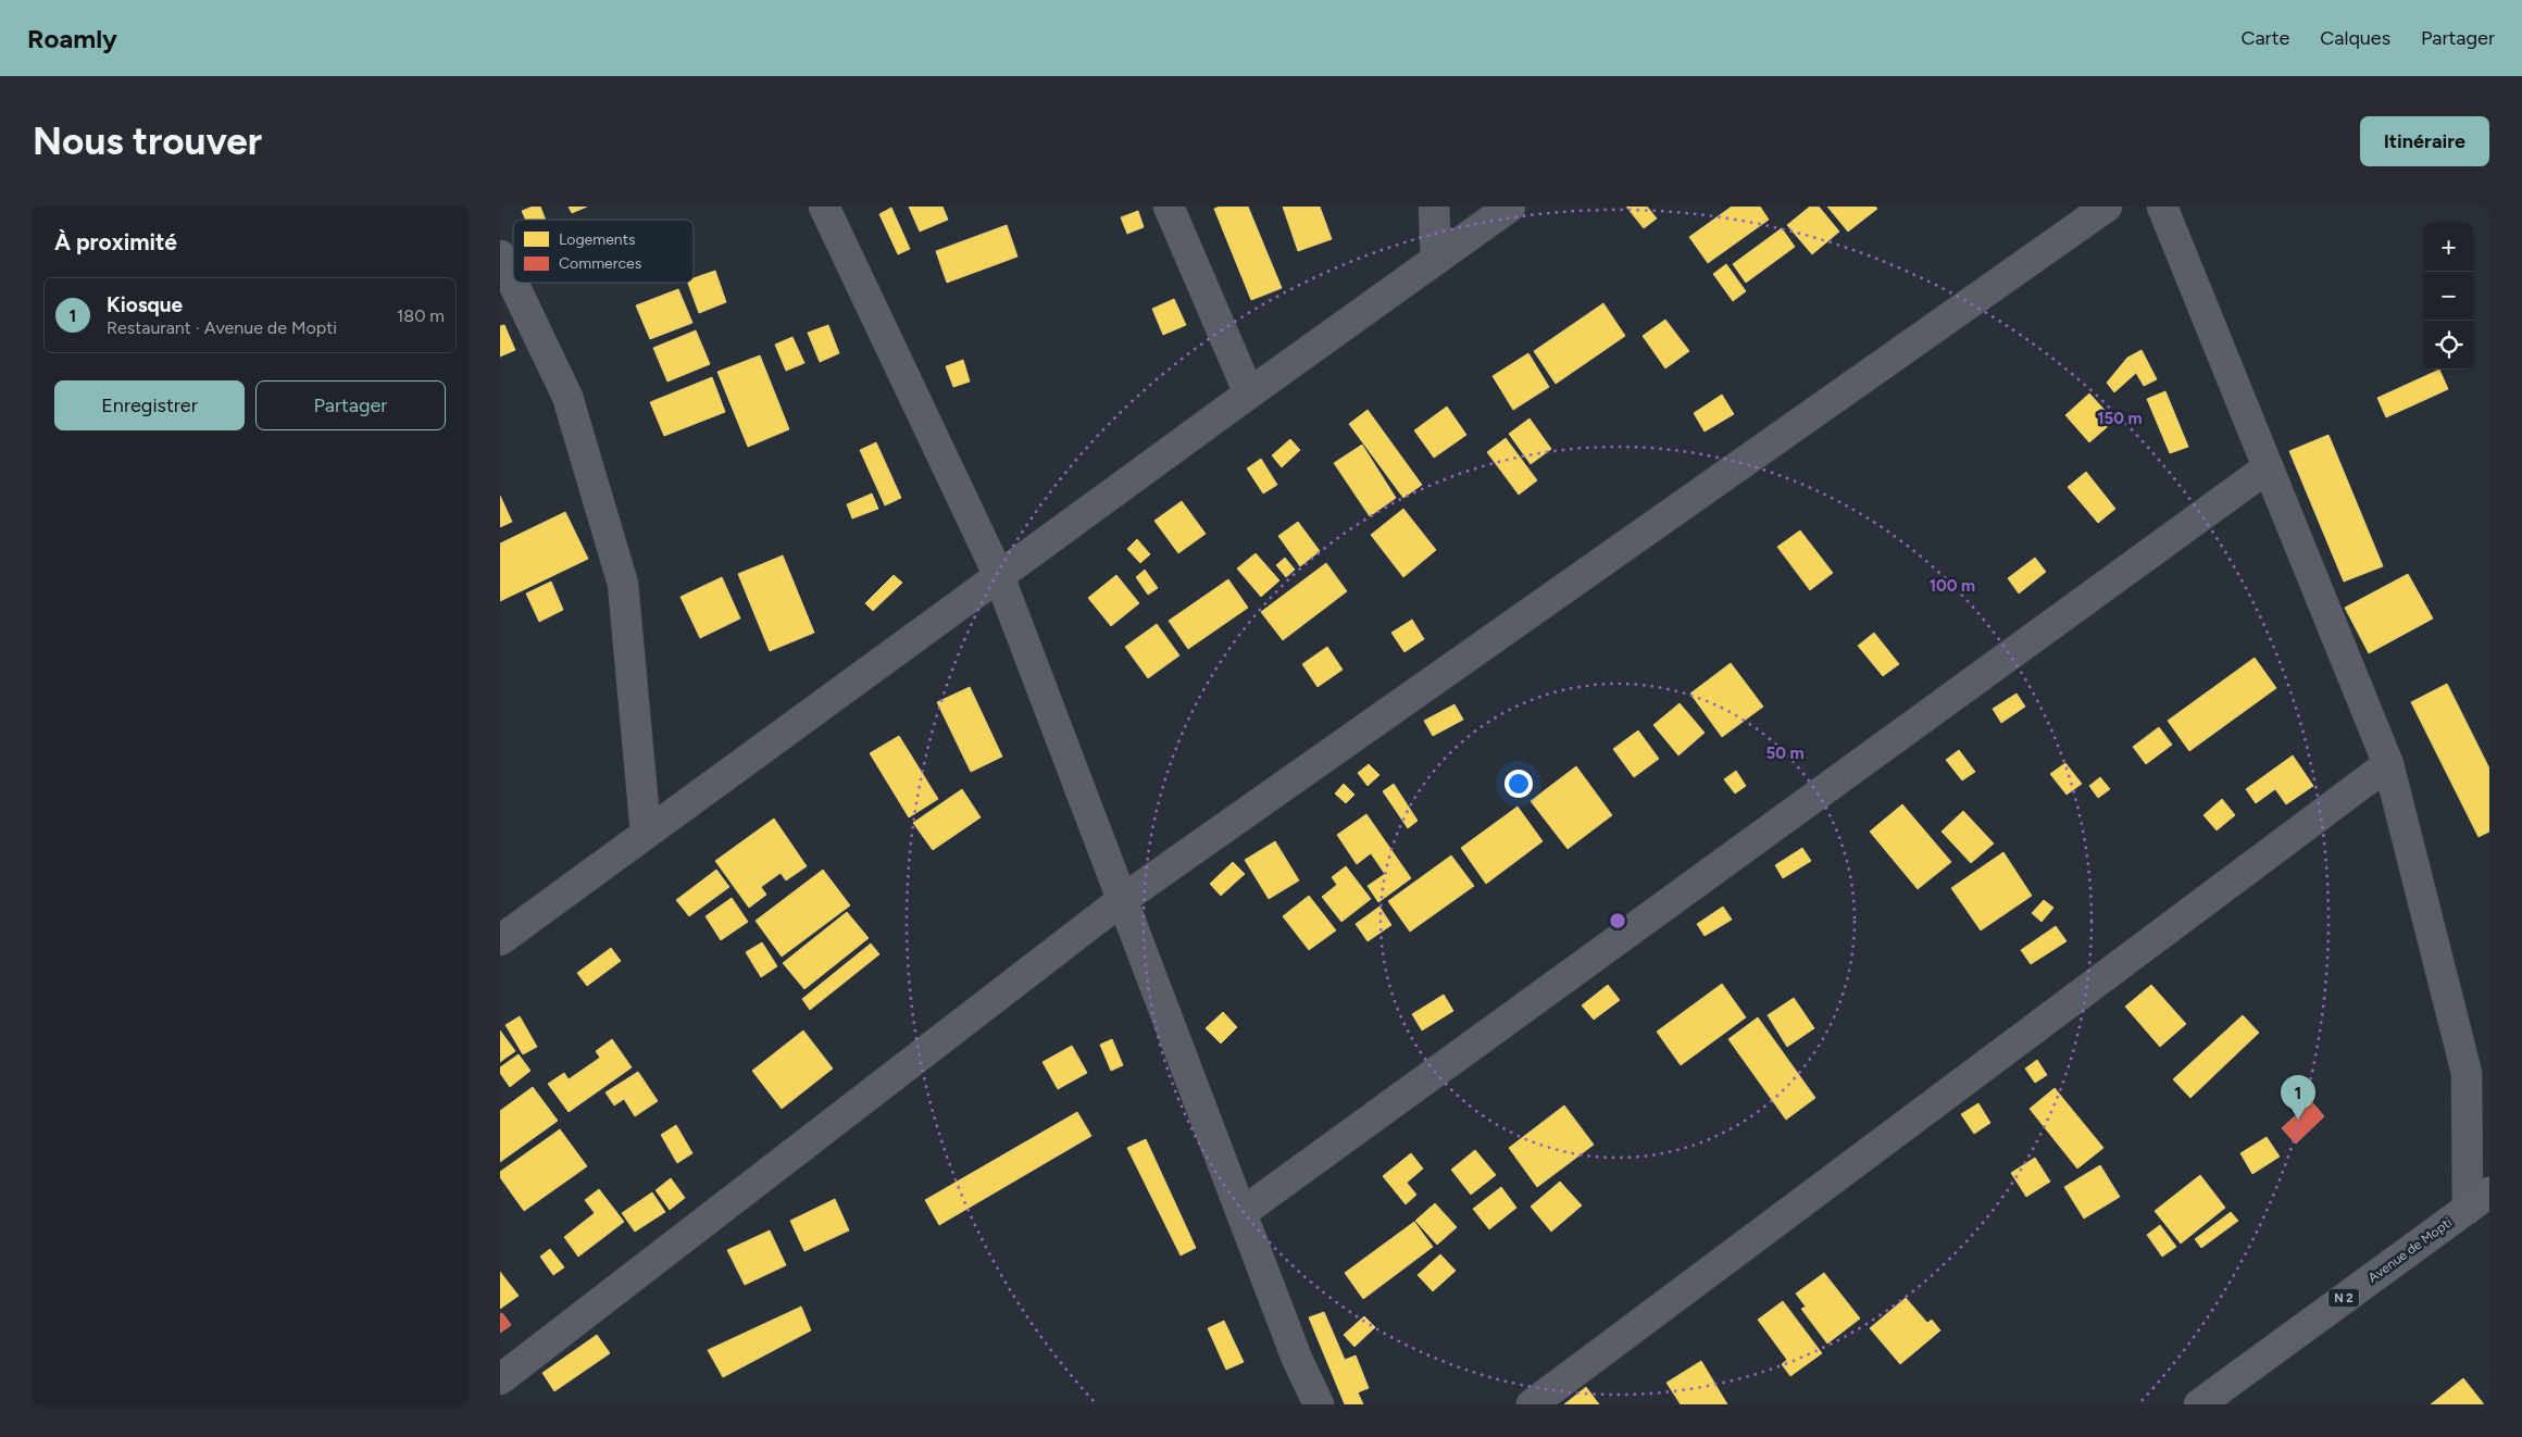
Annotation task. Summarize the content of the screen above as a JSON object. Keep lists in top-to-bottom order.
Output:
{
  "streets": {
    "main road": ["Avenue de Mopti", "N 2"]
  },
  "legend": ["Logements", "Commerces"],
  "page": {
    "header": "Roamly",
    "nav": ["Carte", "Calques", "Partager"],
    "buttons": [
      "Itinéraire",
      ["Enregistrer", "Partager"]
    ],
    "title": "Nous trouver",
    "heading": "À proximité",
    "map_buttons": ["+", "−"],
    "list": [
      {
        "mark": "1",
        "name": "Kiosque",
        "note": "Restaurant · Avenue de Mopti",
        "value": "180 m"
      }
    ],
    "pins": "1"
  },
  "rings": ["150 m", "100 m", "50 m"]
}
